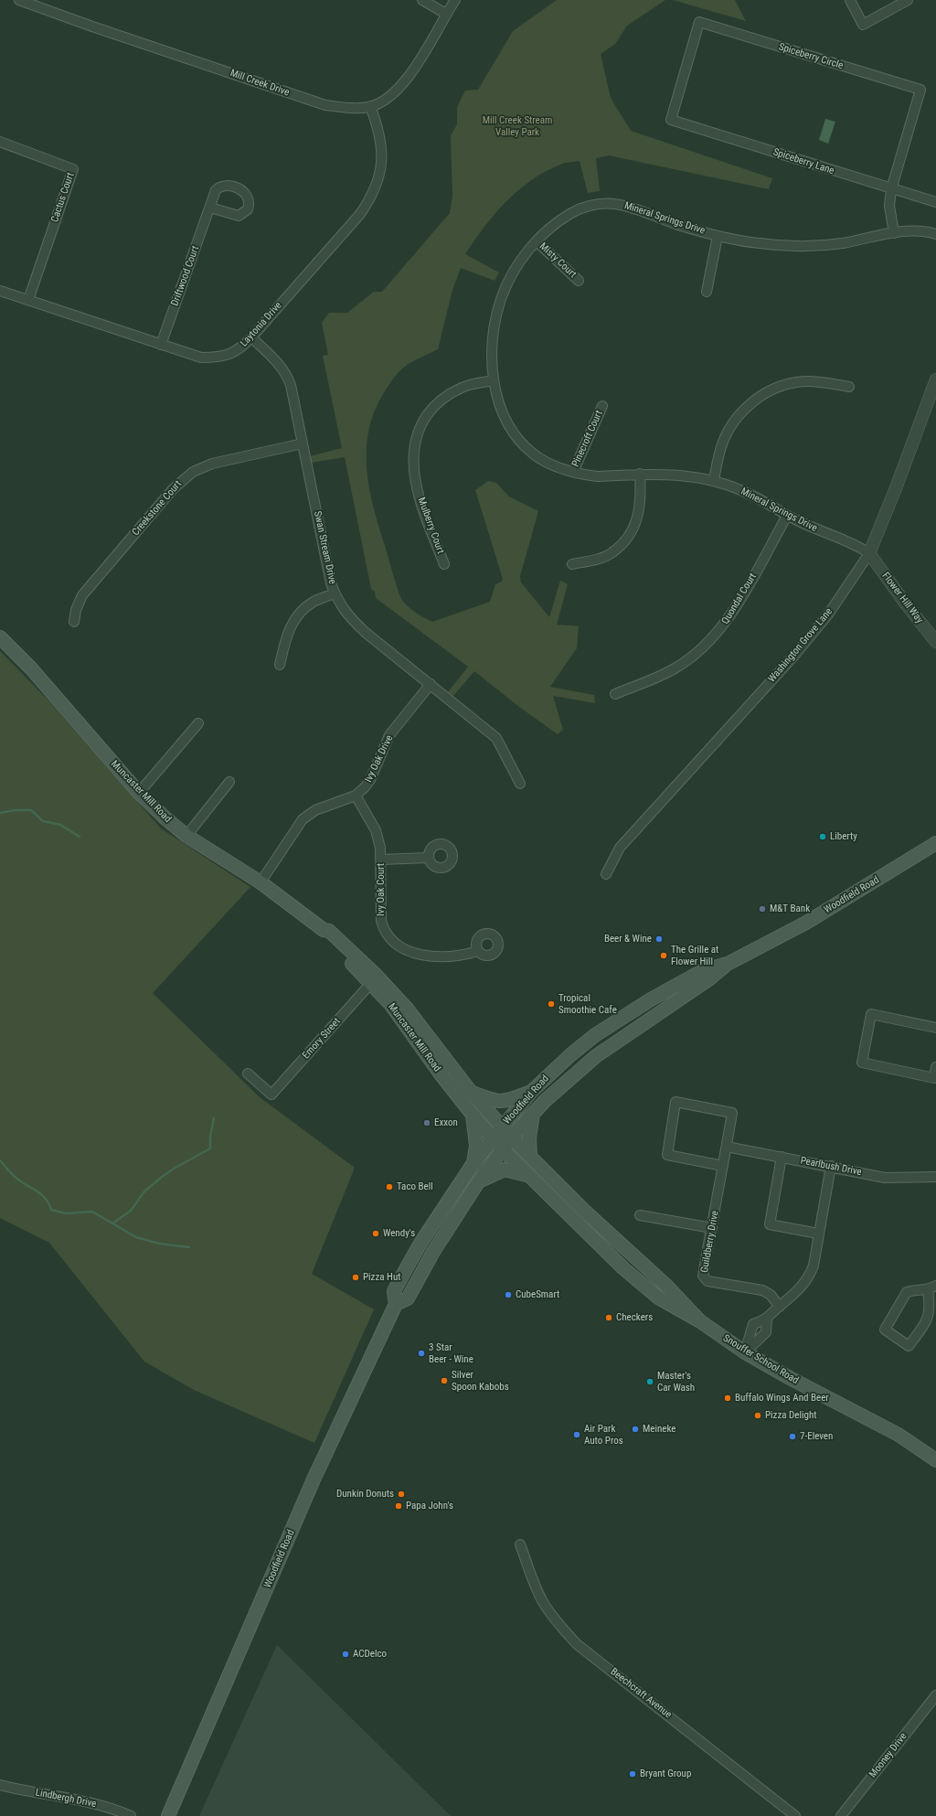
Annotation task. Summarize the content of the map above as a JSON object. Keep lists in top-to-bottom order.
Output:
{
  "streets": {
    "main road": ["Muncaster Mill Road", "Woodfield Road", "Snouffer School Road"],
    "street": [
      "Spiceberry Circle",
      "Mill Creek Drive",
      "Spiceberry Lane",
      "Cactus Court",
      "Mineral Springs Drive",
      "Misty Court",
      "Driftwood Court",
      "Laytonia Drive",
      "Pinecroft Court",
      "Creekstone Court",
      "Mulberry Court",
      "Swan Stream Drive",
      "Flower Hill Way",
      "Quondal Court",
      "Washington Grove Lane",
      "Ivy Oak Drive",
      "Ivy Oak Court",
      "Emory Street",
      "Pearlbush Drive",
      "Guildberry Drive",
      "Beechcraft Avenue",
      "Mooney Drive",
      "Lindbergh Drive"
    ]
  },
  "crossings": [
    ["Spiceberry Circle", "Spiceberry Lane"],
    ["Mill Creek Drive", "Laytonia Drive"],
    ["Cactus Court", "Laytonia Drive"],
    ["Mineral Springs Drive", "Misty Court"],
    ["Mineral Springs Drive", "Pinecroft Court"],
    ["Mineral Springs Drive", "Mulberry Court"],
    ["Mineral Springs Drive", "Flower Hill Way"],
    ["Mineral Springs Drive", "Quondal Court"],
    ["Mineral Springs Drive", "Washington Grove Lane"],
    ["Driftwood Court", "Laytonia Drive"],
    ["Laytonia Drive", "Swan Stream Drive"],
    ["Creekstone Court", "Swan Stream Drive"],
    ["Swan Stream Drive", "Ivy Oak Drive"],
    ["Flower Hill Way", "Washington Grove Lane"],
    ["Ivy Oak Drive", "Muncaster Mill Road"],
    ["Ivy Oak Drive", "Ivy Oak Court"],
    ["Muncaster Mill Road", "Woodfield Road"],
    ["Muncaster Mill Road", "Emory Street"],
    ["Muncaster Mill Road", "Snouffer School Road"],
    ["Woodfield Road", "Snouffer School Road"],
    ["Pearlbush Drive", "Guildberry Drive"]
  ],
  "parks": ["Mill Creek Stream Valley Park"],
  "places": [
    "Liberty",
    "M&T Bank",
    "Beer & Wine",
    "The Grille at Flower Hill",
    "Tropical Smoothie Cafe",
    "Exxon",
    "Taco Bell",
    "Wendy's",
    "Pizza Hut",
    "CubeSmart",
    "Checkers",
    "3 Star Beer - Wine",
    "Silver Spoon Kabobs",
    "Master's Car Wash",
    "Buffalo Wings And Beer",
    "Pizza Delight",
    "Meineke",
    "Air Park Auto Pros",
    "7-Eleven",
    "Dunkin Donuts",
    "Papa John's",
    "ACDelco",
    "Bryant Group"
  ]
}
